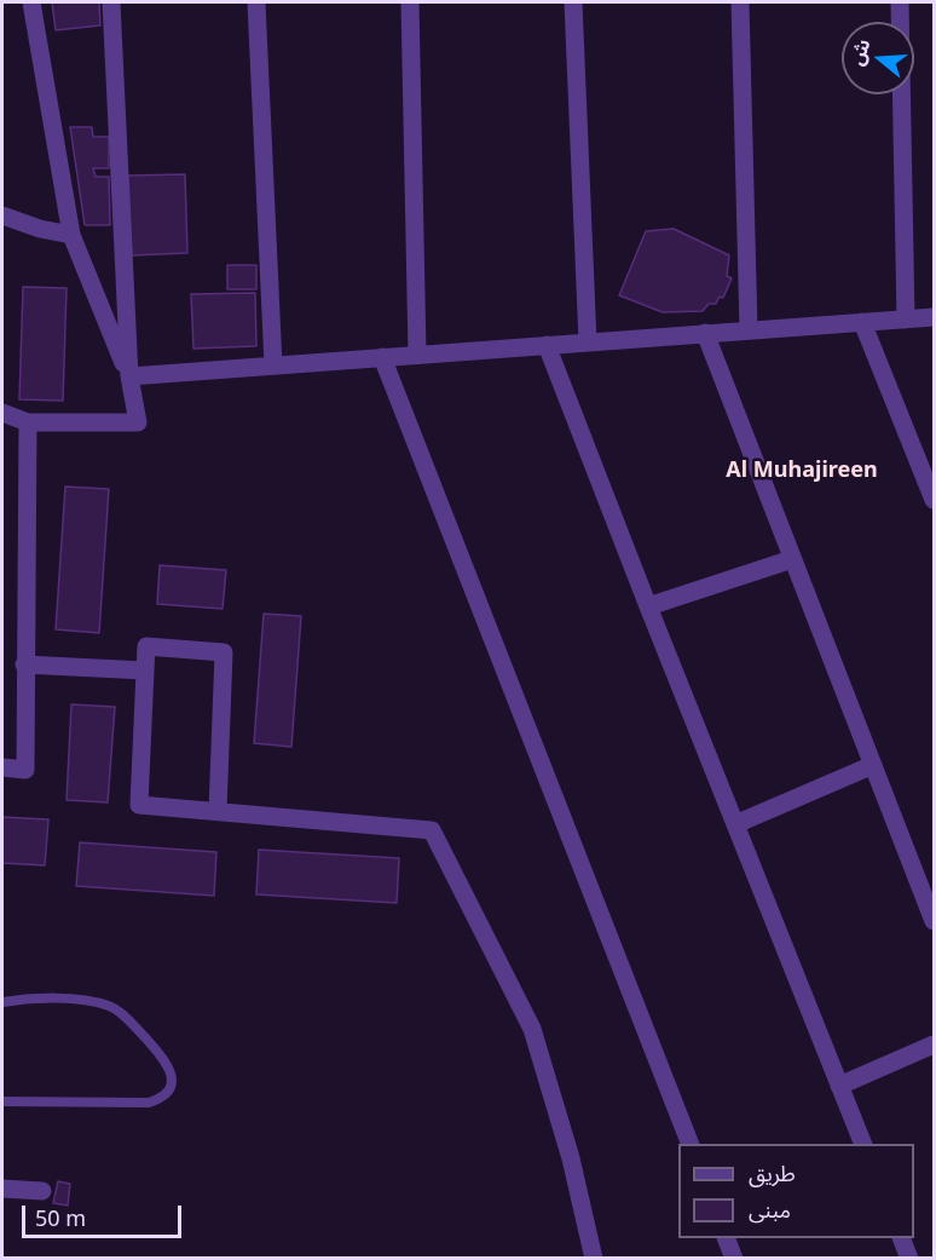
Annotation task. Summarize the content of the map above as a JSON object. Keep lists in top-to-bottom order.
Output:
{
  "districts": ["Al Muhajireen"],
  "legend": ["طريق", "مبنى"],
  "scale_bar": "50 m",
  "north": "left"
}
